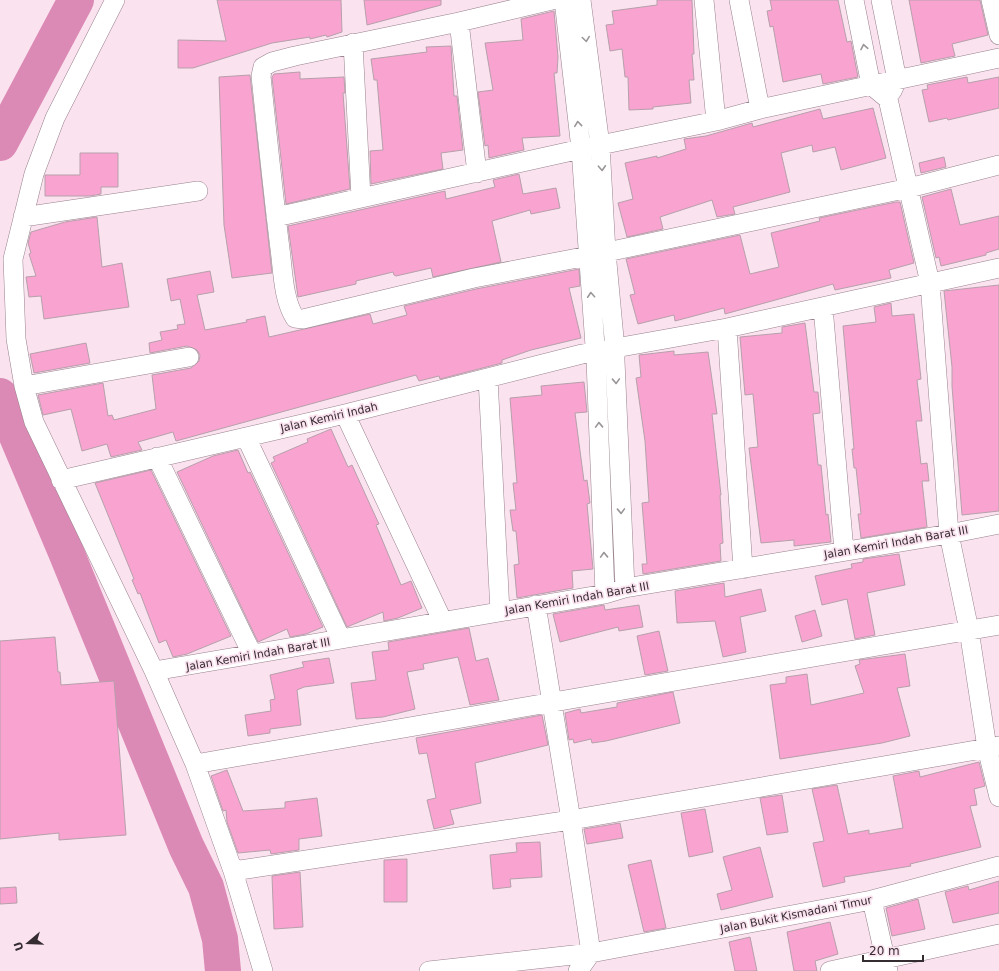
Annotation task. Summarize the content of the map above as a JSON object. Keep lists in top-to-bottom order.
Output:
{
  "streets": {
    "street": ["Jalan Kemiri Indah", "Jalan Kemiri Indah Barat III", "Jalan Bukit Kismadani Timur"]
  },
  "scale_bar": "20 m",
  "north": "left"
}
